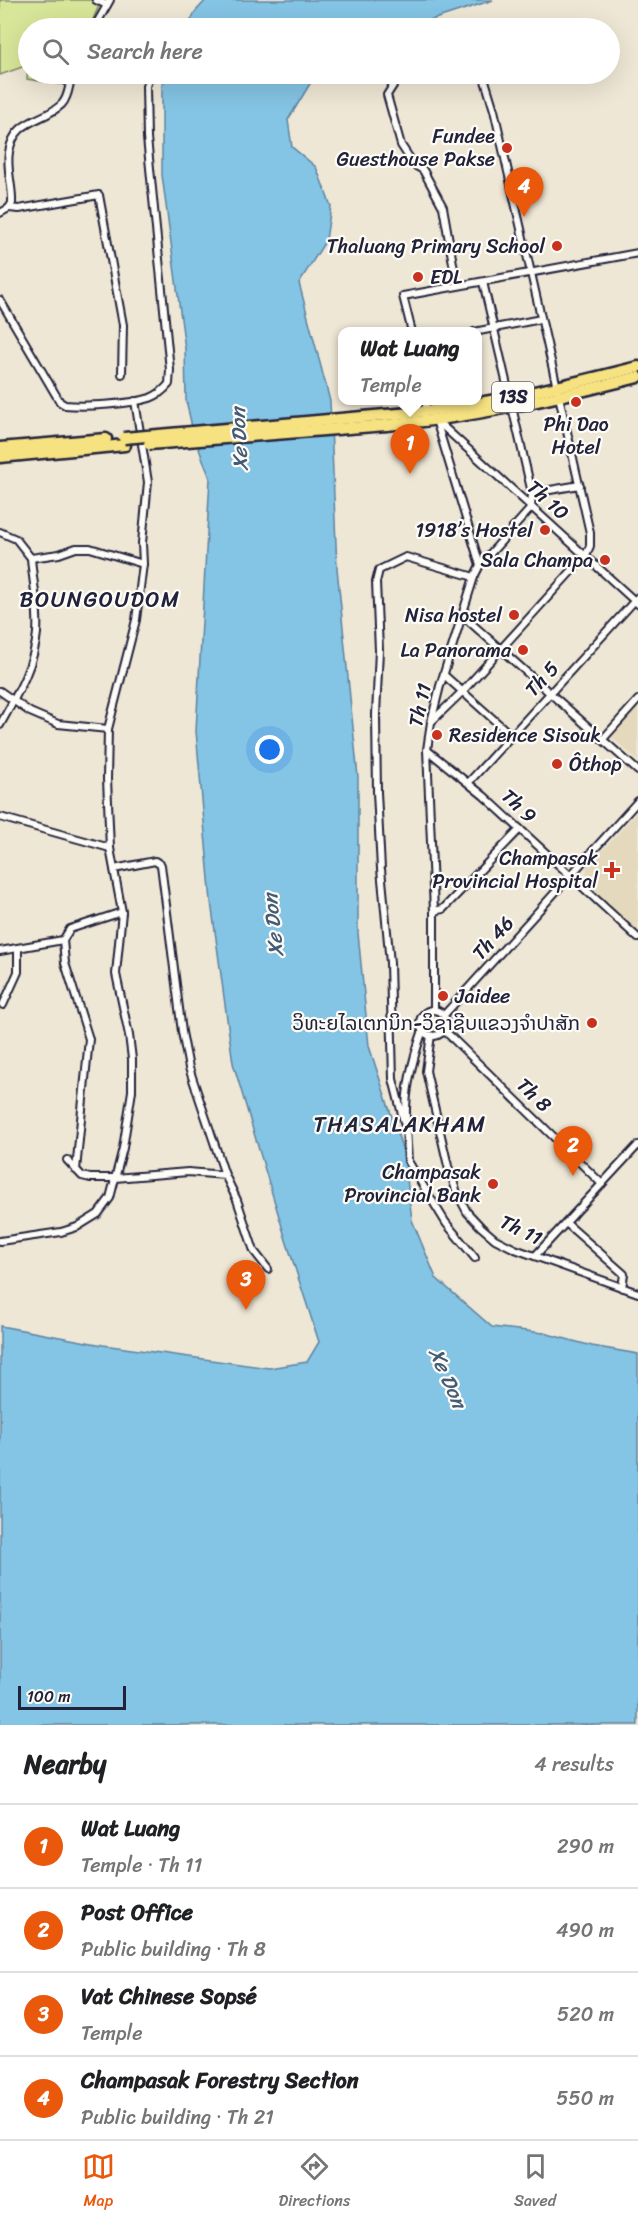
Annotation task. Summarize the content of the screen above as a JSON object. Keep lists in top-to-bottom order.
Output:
{
  "streets": {
    "highway": ["13S"],
    "street": [
      "Th 10",
      "Th 5",
      "Th 11",
      "Th 9",
      "Th 46",
      "Th 8"
    ]
  },
  "crossings": [
    ["13S", "Th 10"],
    ["Th 10", "Th 5"],
    ["Th 10", "Th 11"],
    ["Th 5", "Th 9"],
    ["Th 11", "Th 9"],
    ["Th 11", "Th 46"],
    ["Th 11", "Th 8"],
    ["Th 9", "Th 46"],
    ["Th 46", "Th 8"]
  ],
  "districts": ["BOUNGOUDOM", "THASALAKHAM"],
  "water": ["Xe Don"],
  "places": {
    "other": [
      "Fundee Guesthouse Pakse",
      "Thaluang Primary School",
      "EDL",
      "Phi Dao Hotel",
      "1918’s Hostel",
      "Sala Champa",
      "Nisa hostel",
      "La Panorama",
      "Residence Sisouk",
      "Ôthop",
      "Jaidee",
      "ວິທະຍໄລເຕກນິກ-ວິຊາຊີບແຂວງຈໍາປາສັກ",
      "Champasak Provincial Bank"
    ],
    "health": ["Champasak Provincial Hospital"]
  },
  "scale_bar": "100 m",
  "page": {
    "search": "Search here",
    "pins": [
      "4",
      "1",
      "2",
      "3"
    ],
    "popup": ["Wat Luang", "Temple"],
    "scale": "100 m",
    "heading": ["Nearby", "4 results"],
    "list": [
      {
        "mark": "1",
        "name": "Wat Luang",
        "note": "Temple · Th 11",
        "value": "290 m"
      },
      {
        "mark": "2",
        "name": "Post Office",
        "note": "Public building · Th 8",
        "value": "490 m"
      },
      {
        "mark": "3",
        "name": "Vat Chinese Sopsé",
        "note": "Temple",
        "value": "520 m"
      },
      {
        "mark": "4",
        "name": "Champasak Forestry Section",
        "note": "Public building · Th 21",
        "value": "550 m"
      }
    ],
    "nav": ["Map", "Directions", "Saved"]
  }
}
